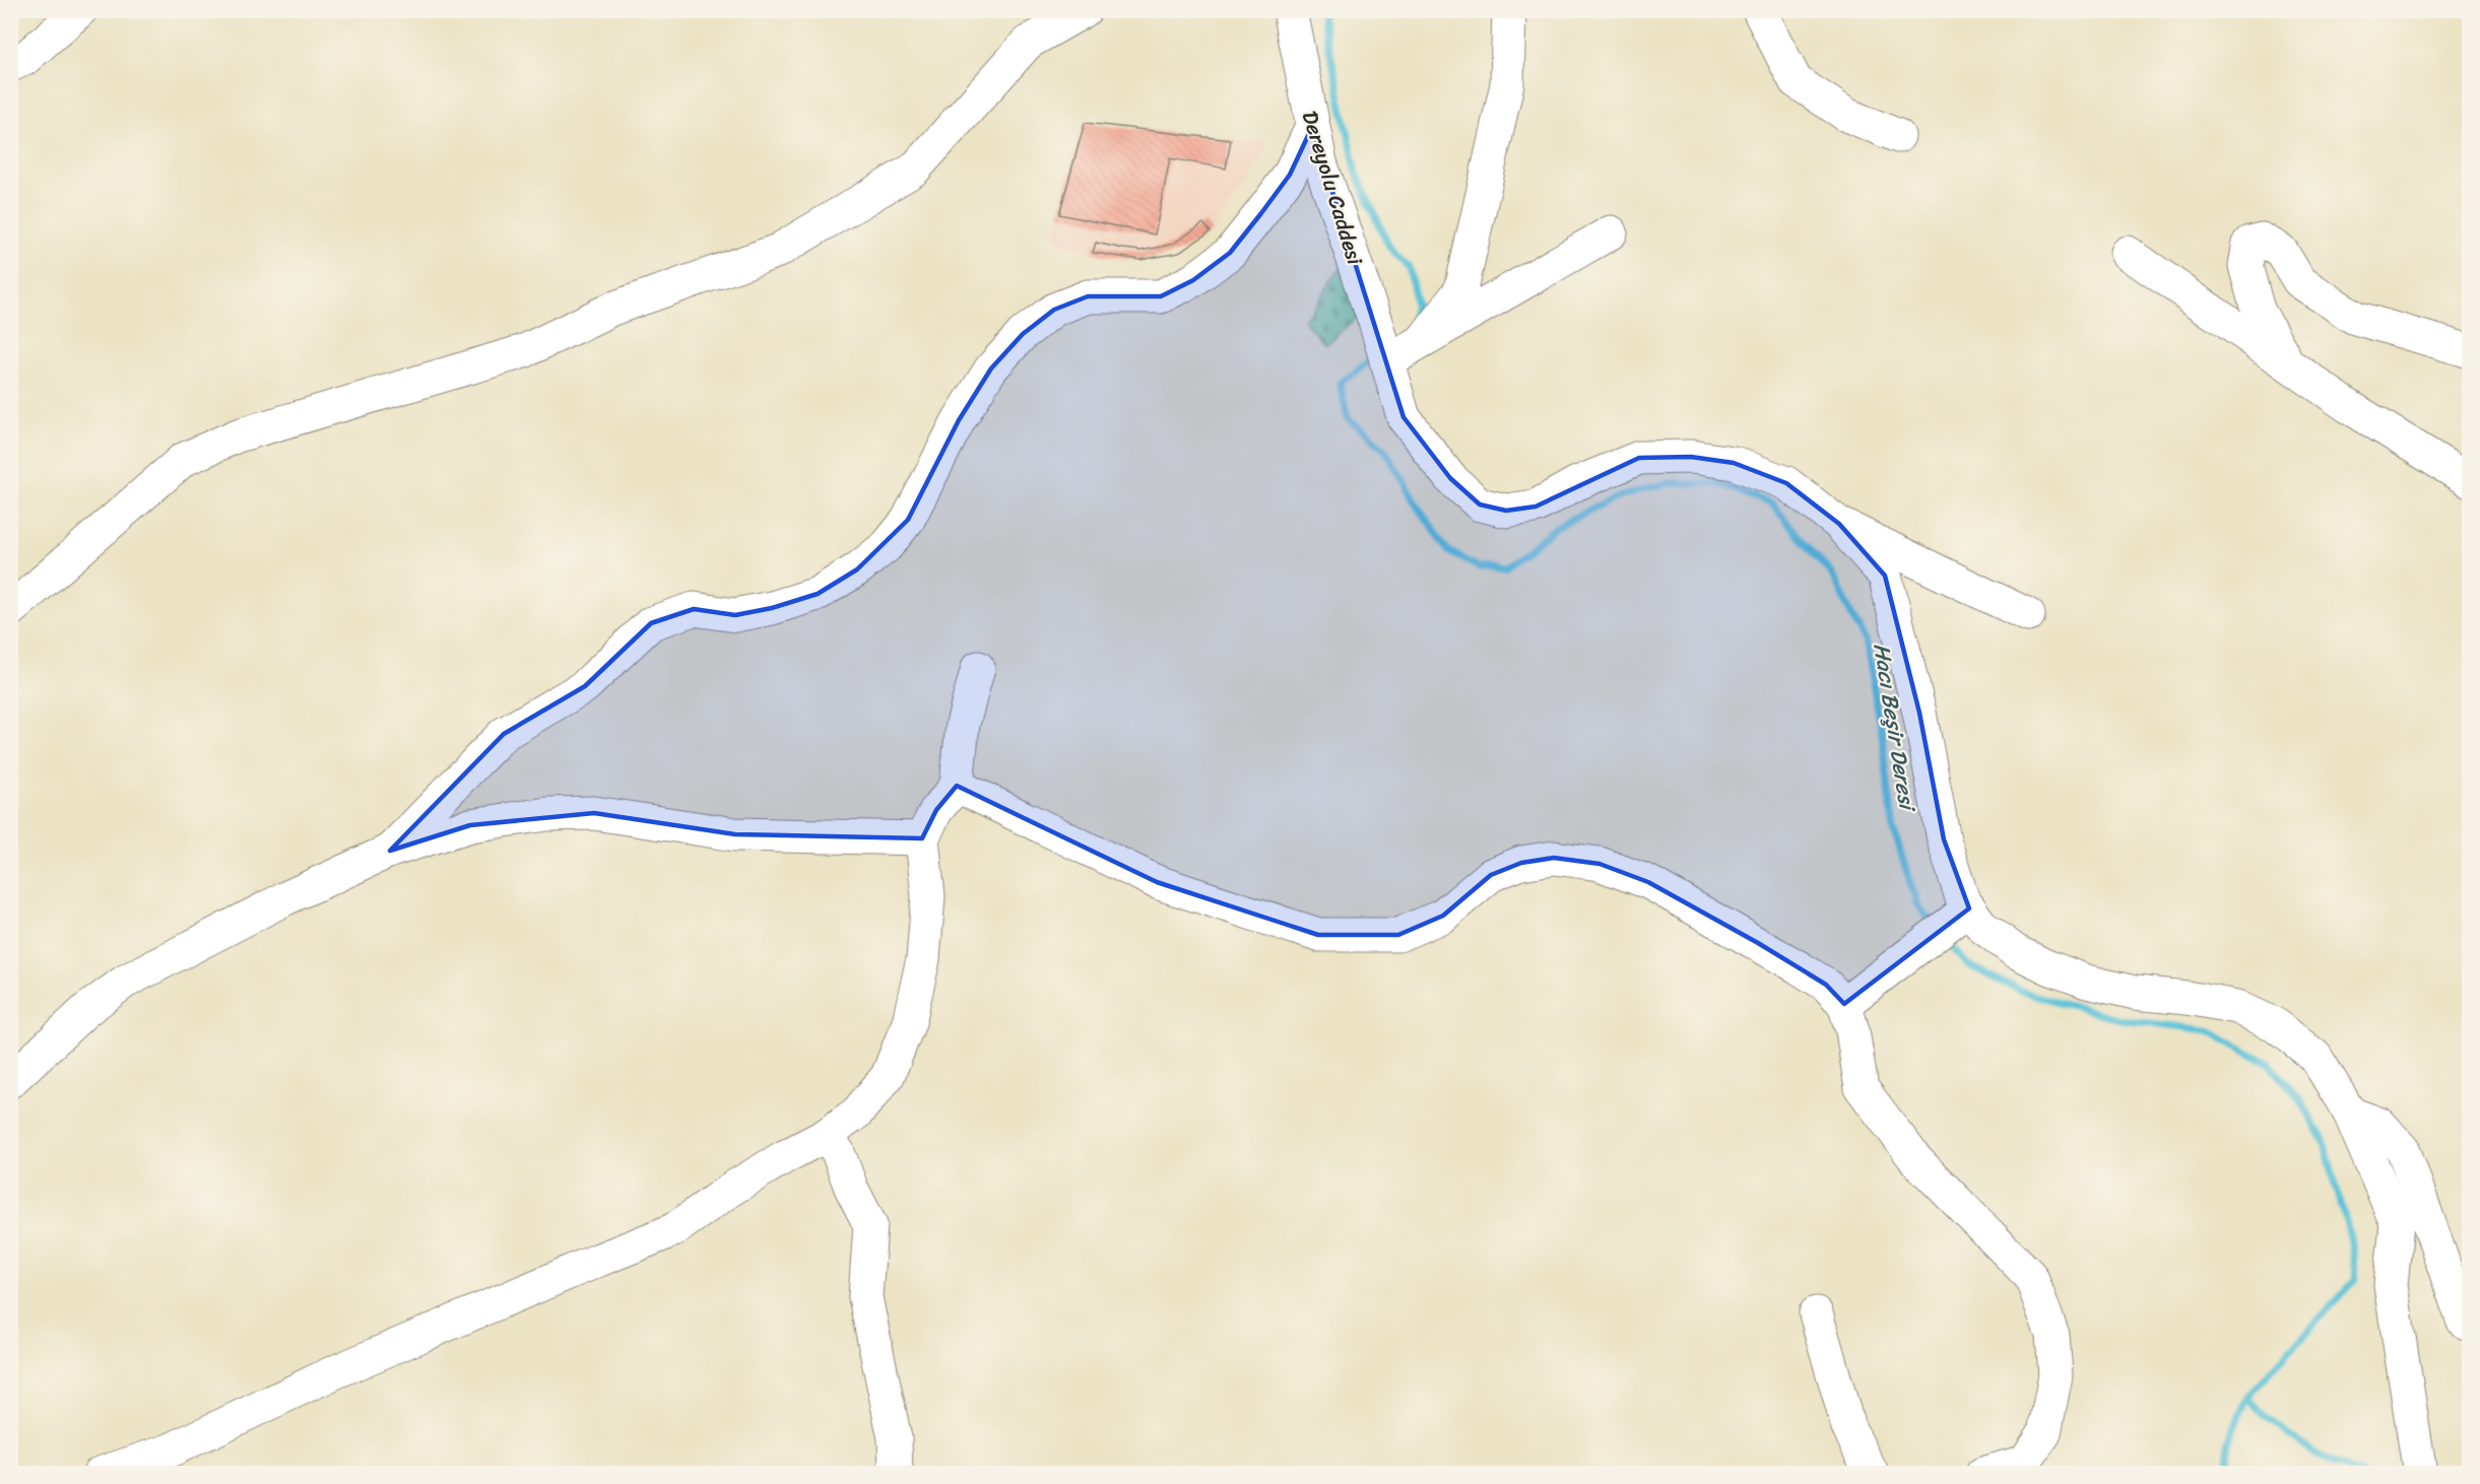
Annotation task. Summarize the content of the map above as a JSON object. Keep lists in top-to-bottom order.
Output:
{
  "streets": {
    "street": ["Dereyolu Caddesi"]
  },
  "water": ["Hacı Beşir Deresi"]
}
